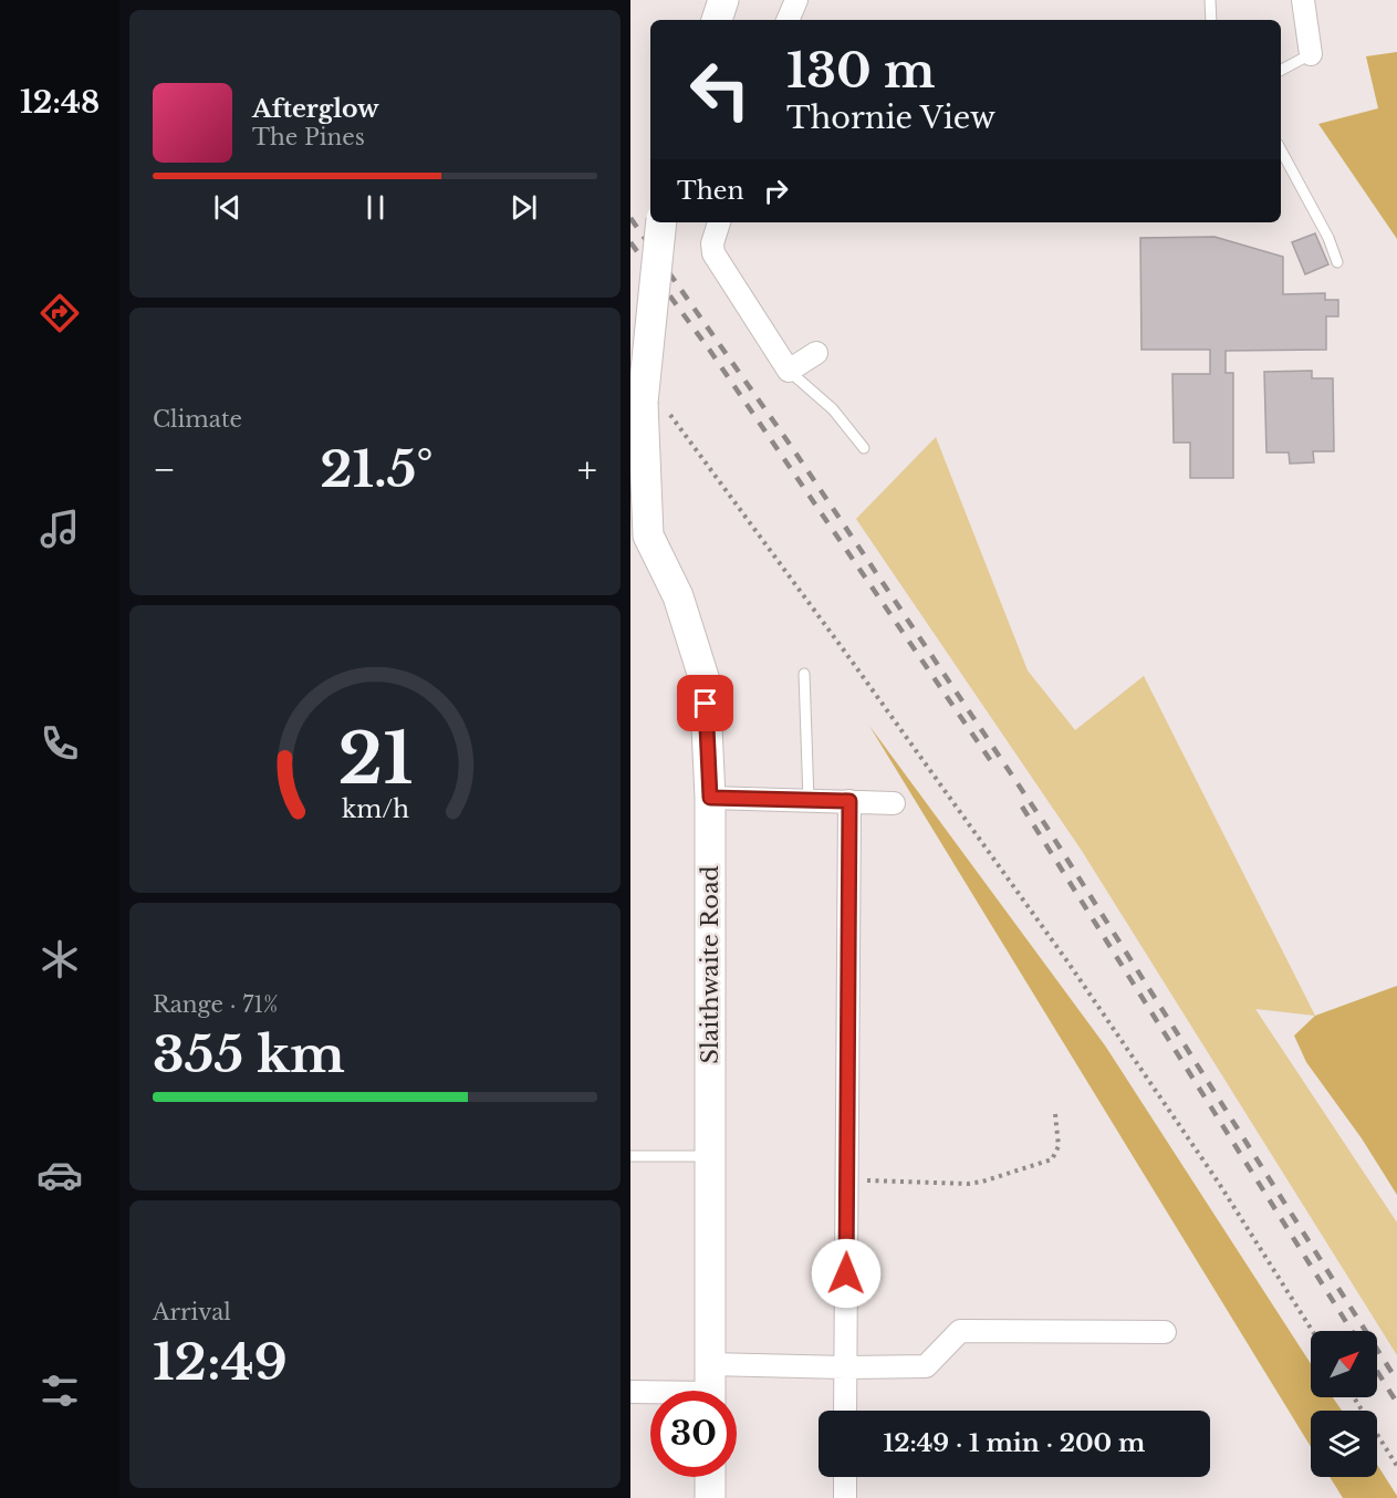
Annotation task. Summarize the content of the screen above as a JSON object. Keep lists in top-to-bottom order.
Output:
{
  "streets": {
    "main road": ["Slaithwaite Road"]
  },
  "north": "top right",
  "page": {
    "tabs": "12:48",
    "turn": ["130 m", "Thornie View"],
    "song": ["Afterglow", "The Pines"],
    "then": "Then",
    "tile": [
      "Climate",
      ["Range · 71%", "355 km"],
      ["Arrival", "12:49"]
    ],
    "heat": ["−", "21.5°", "+"],
    "limit": "30",
    "trip": "12:49 · 1 min · 200 m",
    "gauge": ["21", "km/h"]
  }
}
